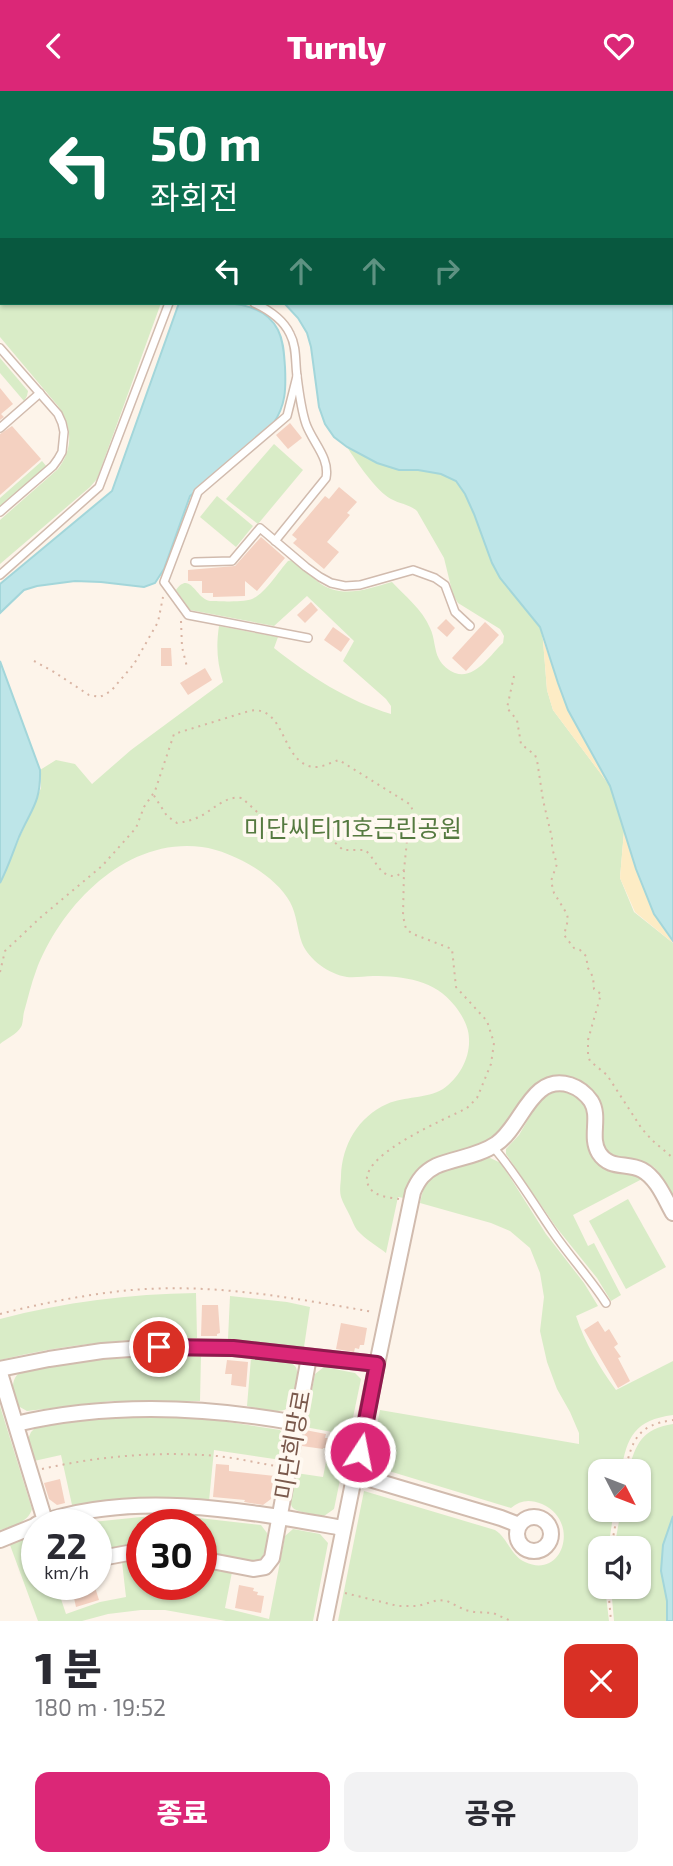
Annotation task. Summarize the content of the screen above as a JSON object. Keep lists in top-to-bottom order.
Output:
{
  "streets": {
    "street": ["미단희망로"]
  },
  "parks": ["미단씨티11호근린공원"],
  "north": "bottom right",
  "page": {
    "header": "Turnly",
    "turn": ["50 m", "좌회전"],
    "speed": "22 km/h",
    "limit": "30",
    "heading": ["1 분", "180 m · 19:52"],
    "buttons": ["종료", "공유"]
  }
}
